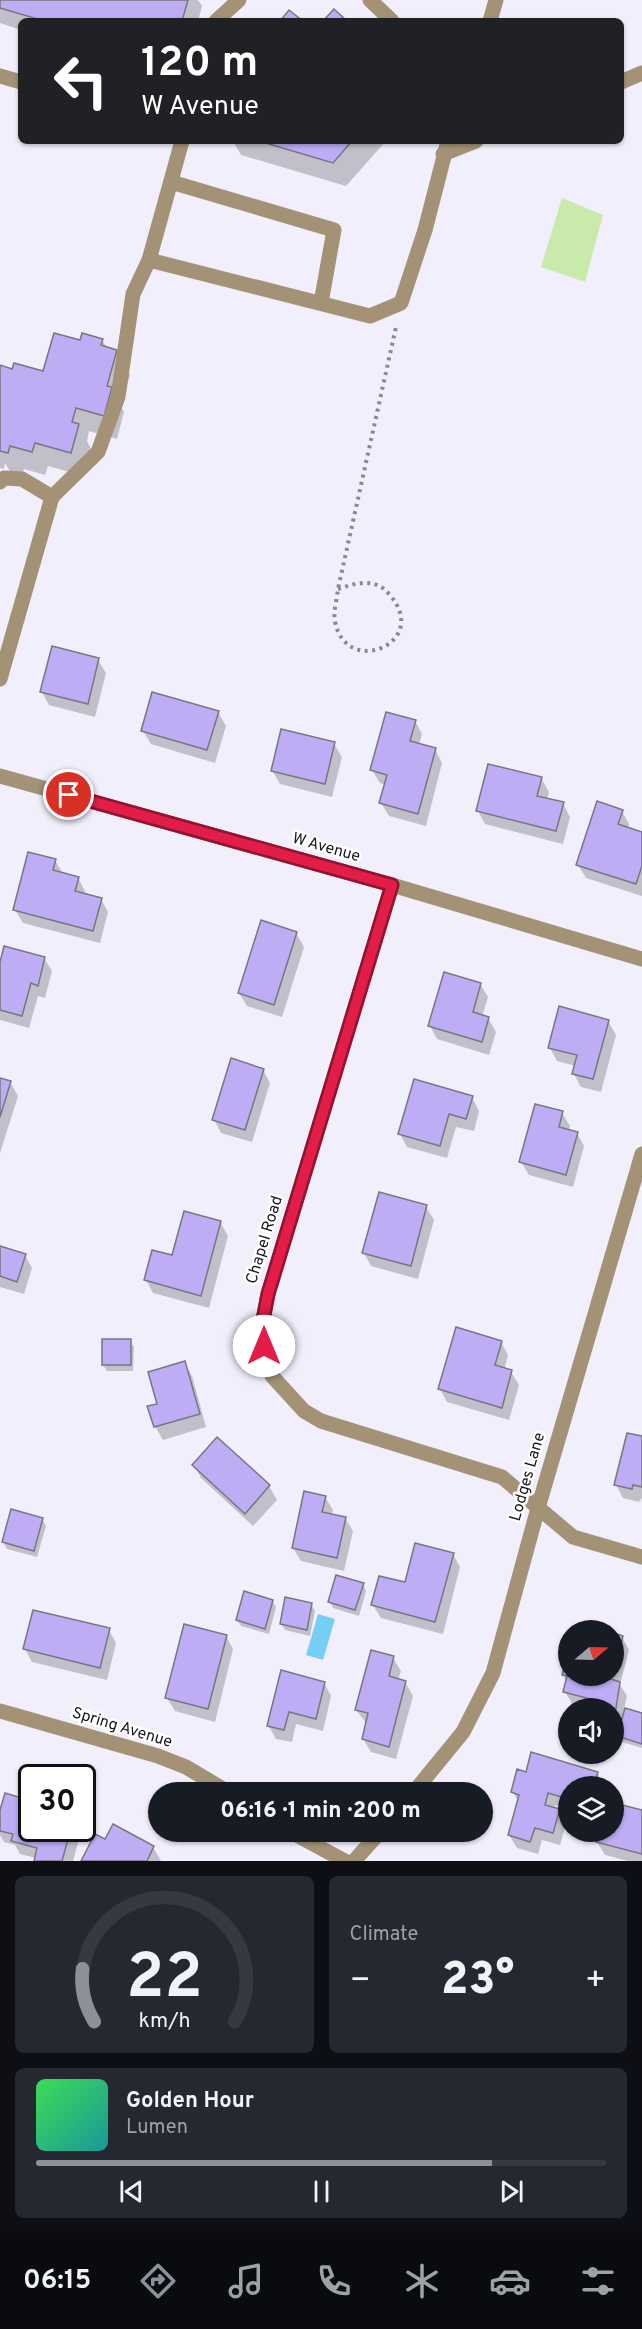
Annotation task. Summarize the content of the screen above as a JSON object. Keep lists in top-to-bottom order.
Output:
{
  "streets": {
    "street": [
      "W Avenue",
      "Chapel Road",
      "Lodges Lane",
      "Spring Avenue"
    ]
  },
  "crossings": [
    ["W Avenue", "Chapel Road"],
    ["Chapel Road", "Lodges Lane"]
  ],
  "north": "right",
  "page": {
    "turn": ["120 m", "W Avenue"],
    "limit": "30",
    "trip": "06:16 · 1 min · 200 m",
    "tile": "Climate",
    "heat": ["−", "23°", "+"],
    "song": ["Golden Hour", "Lumen"],
    "tabs": "06:15",
    "gauge": ["22", "km/h"]
  }
}
